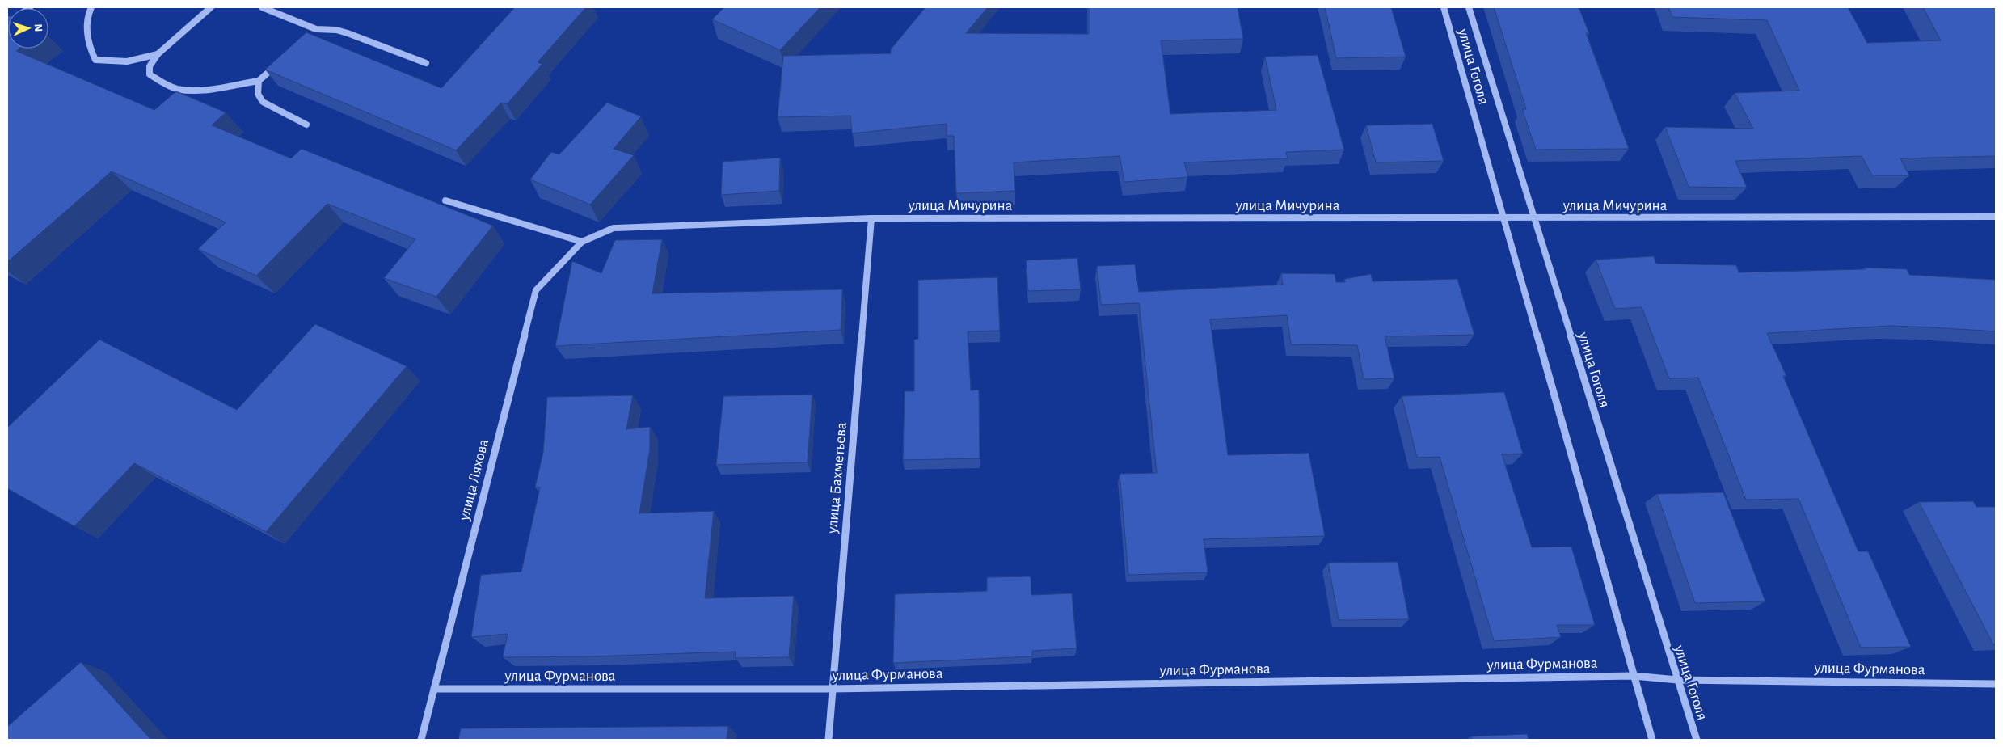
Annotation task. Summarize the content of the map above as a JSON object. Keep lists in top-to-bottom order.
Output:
{
  "streets": {
    "street": [
      "улица Гоголя",
      "улица Мичурина",
      "улица Бахметьева",
      "улица Ляхова",
      "улица Фурманова"
    ]
  },
  "crossings": [
    ["улица Гоголя", "улица Мичурина"],
    ["улица Гоголя", "улица Фурманова"],
    ["улица Мичурина", "улица Бахметьева"],
    ["улица Мичурина", "улица Ляхова"],
    ["улица Бахметьева", "улица Фурманова"],
    ["улица Ляхова", "улица Фурманова"]
  ],
  "north": "right"
}
